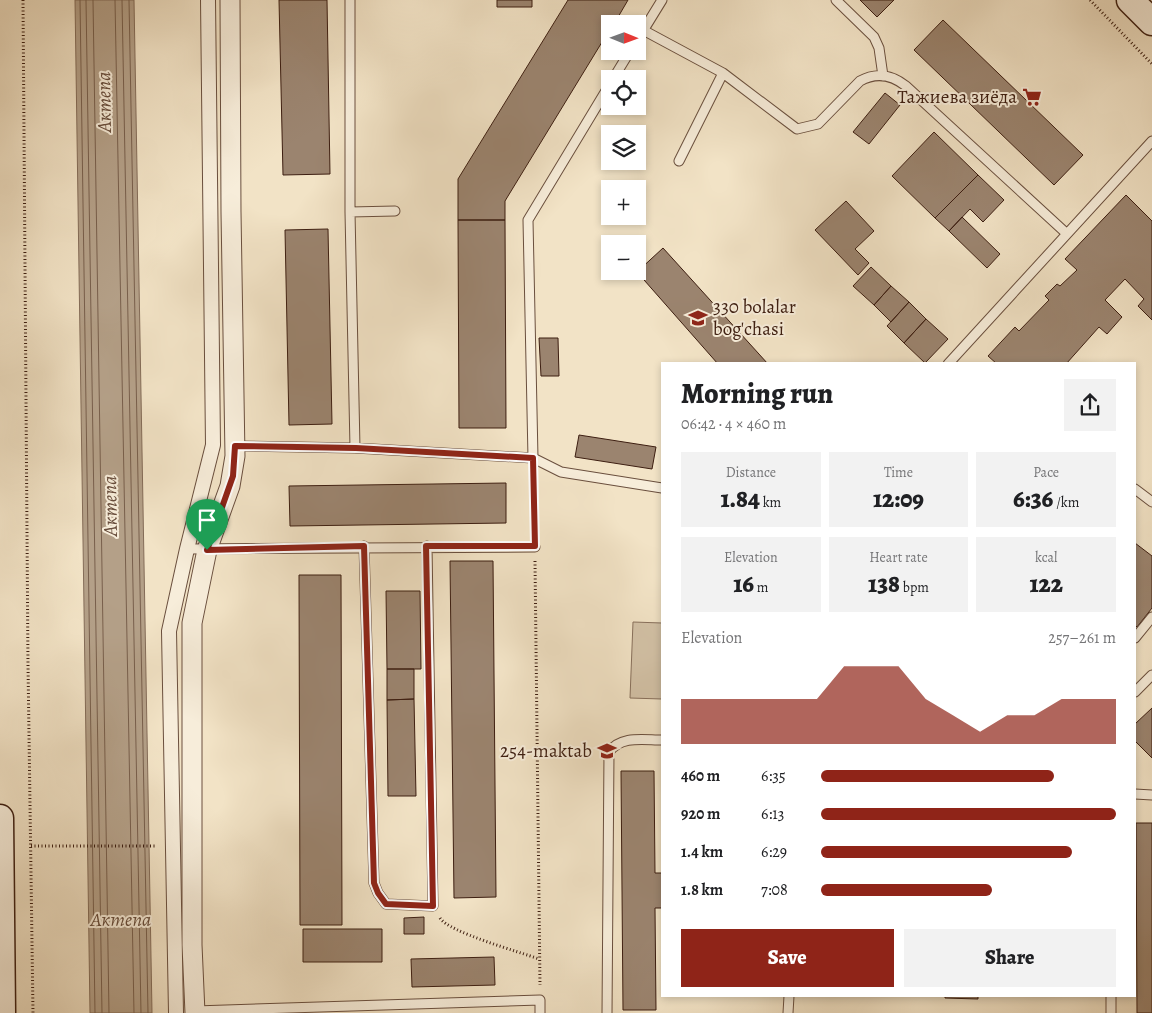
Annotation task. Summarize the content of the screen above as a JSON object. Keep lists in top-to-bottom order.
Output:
{
  "water": ["Актепа"],
  "places": {
    "supermarket": ["Тажиева зиёда"],
    "school or university": ["330 bolalar bog'chasi", "254-maktab"]
  },
  "north": "right",
  "page": {
    "map_buttons": ["+", "−"],
    "heading": ["Morning run", "06:42 · 4 × 460 m"],
    "stats": [
      ["Distance", "1.84 km"],
      ["Time", "12:09"],
      ["Pace", "6:36 /km"],
      ["Elevation", "16 m"],
      ["Heart rate", "138 bpm"],
      ["kcal", "122"]
    ],
    "chart": ["Elevation", "257–261 m"],
    "list": [
      {
        "name": "460 m",
        "note": "6:35"
      },
      {
        "name": "920 m",
        "note": "6:13"
      },
      {
        "name": "1.4 km",
        "note": "6:29"
      },
      {
        "name": "1.8 km",
        "note": "7:08"
      }
    ],
    "buttons": ["Save", "Share"]
  }
}
